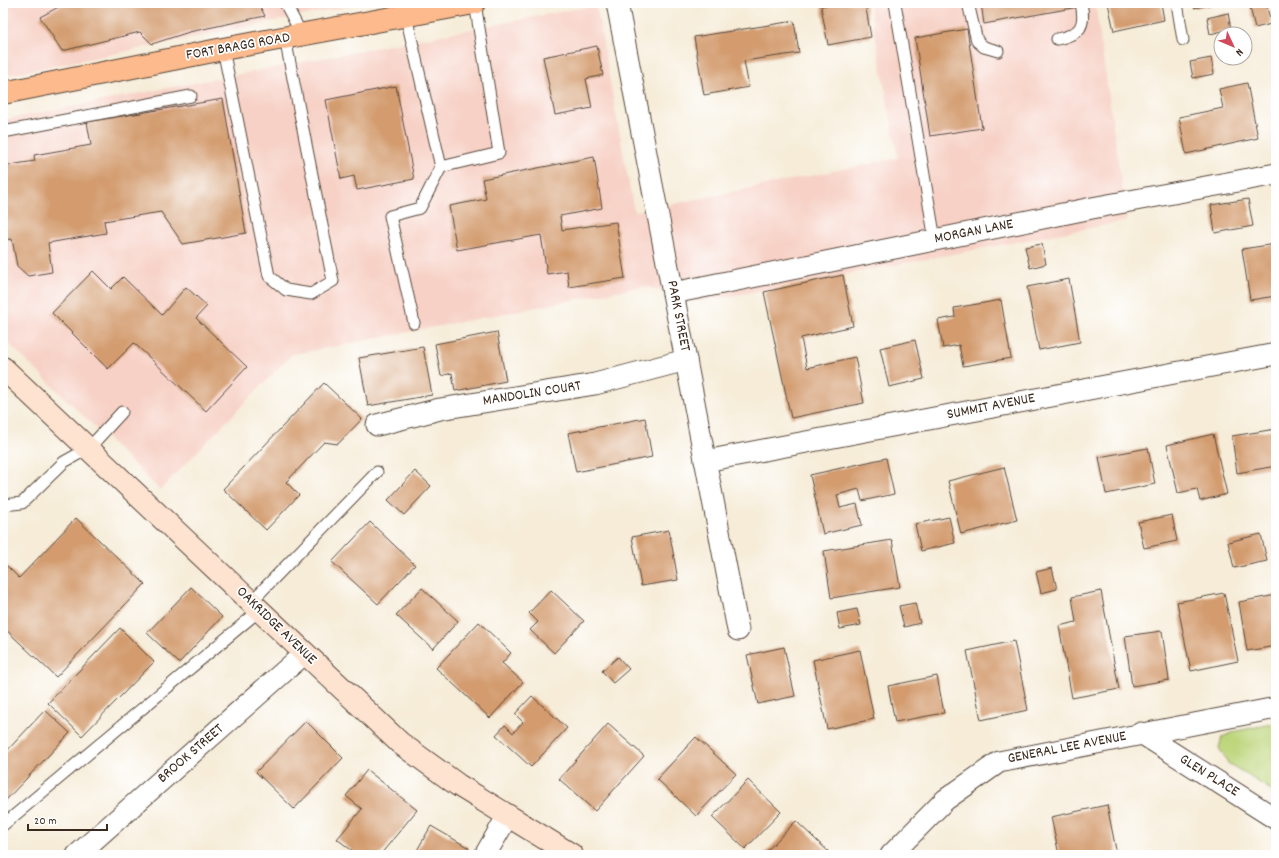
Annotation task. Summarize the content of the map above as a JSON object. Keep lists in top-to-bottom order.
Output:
{
  "streets": {
    "main road": ["FORT BRAGG ROAD"],
    "street": [
      "MORGAN LANE",
      "PARK STREET",
      "MANDOLIN COURT",
      "SUMMIT AVENUE",
      "OAKRIDGE AVENUE",
      "GENERAL LEE AVENUE",
      "BROOK STREET",
      "GLEN PLACE"
    ]
  },
  "crossings": [
    ["MORGAN LANE", "PARK STREET"],
    ["PARK STREET", "MANDOLIN COURT"],
    ["PARK STREET", "SUMMIT AVENUE"],
    ["OAKRIDGE AVENUE", "BROOK STREET"],
    ["GENERAL LEE AVENUE", "GLEN PLACE"]
  ],
  "scale_bar": "20 m",
  "north": "bottom right"
}
